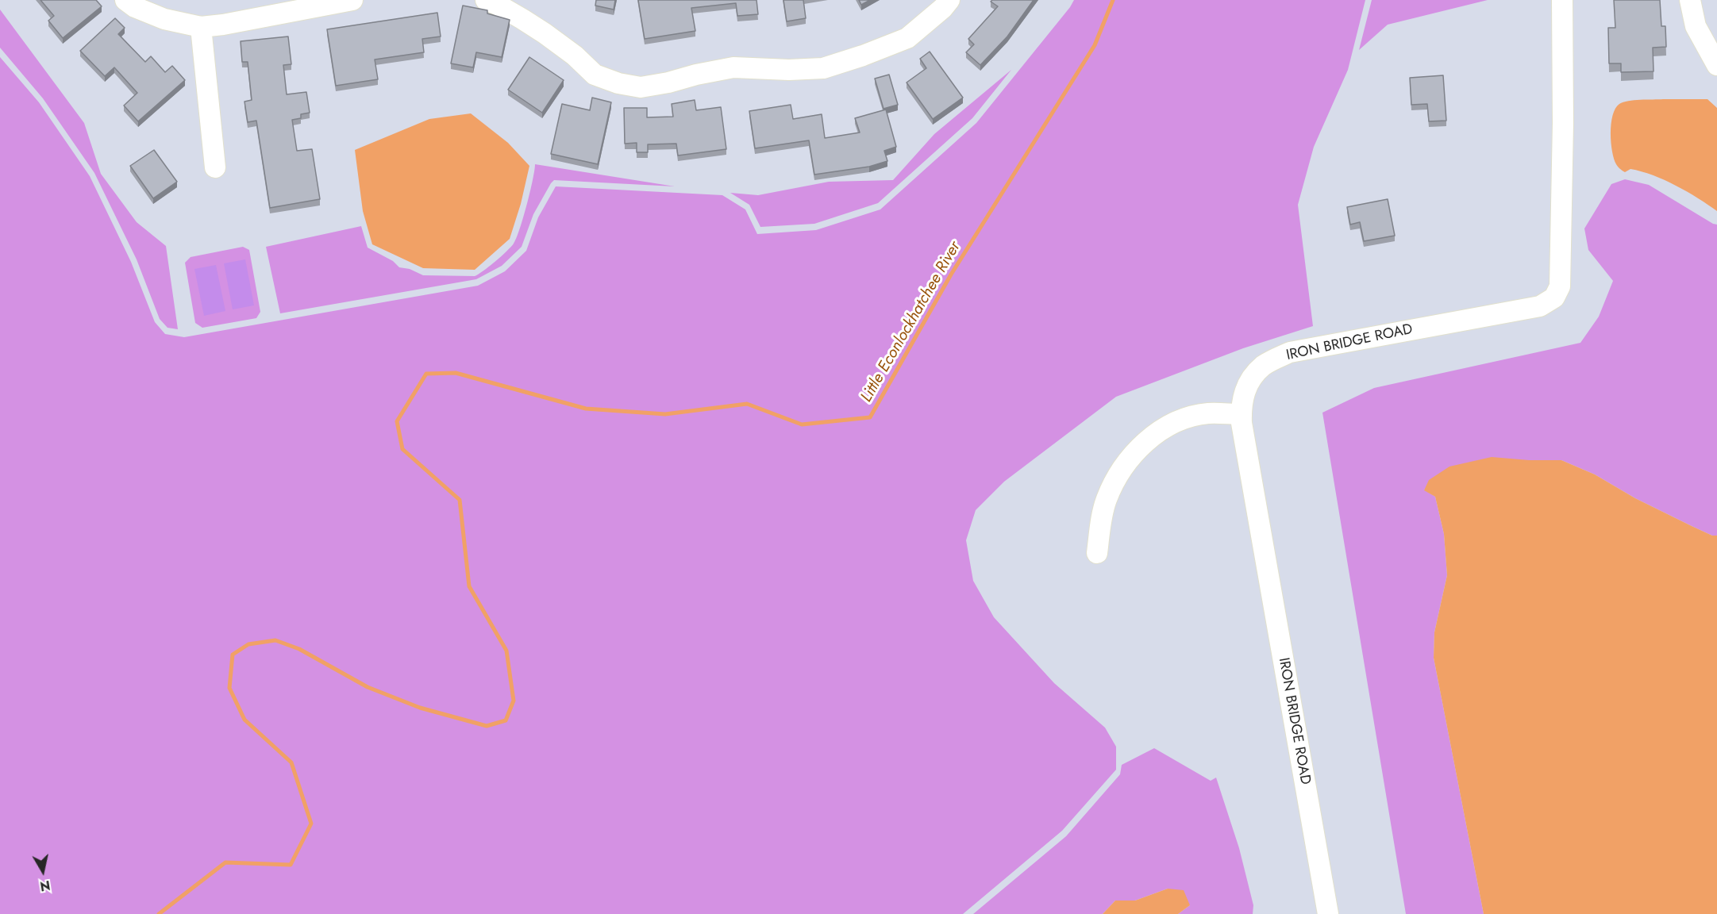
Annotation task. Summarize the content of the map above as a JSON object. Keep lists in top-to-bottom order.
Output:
{
  "streets": {
    "street": ["IRON BRIDGE ROAD"]
  },
  "water": ["Little Econlockhatchee River"],
  "north": "bottom"
}
